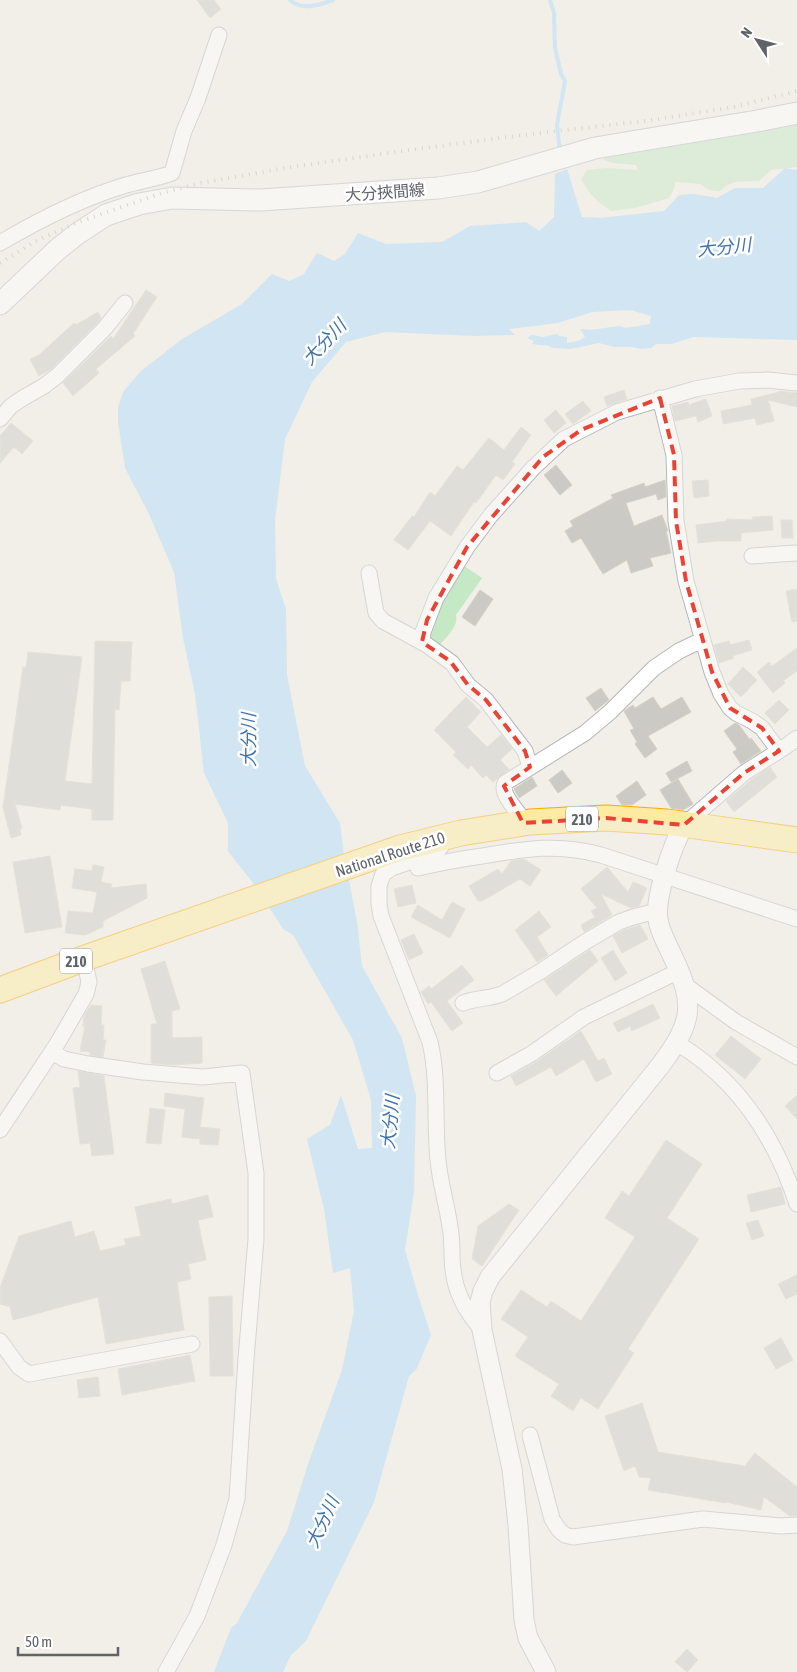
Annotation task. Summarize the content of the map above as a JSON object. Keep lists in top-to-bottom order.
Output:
{
  "streets": {
    "highway": ["210", "National Route 210"],
    "main road": ["大分挾間線"]
  },
  "water": ["大分川"],
  "scale_bar": "50 m",
  "north": "top left"
}
